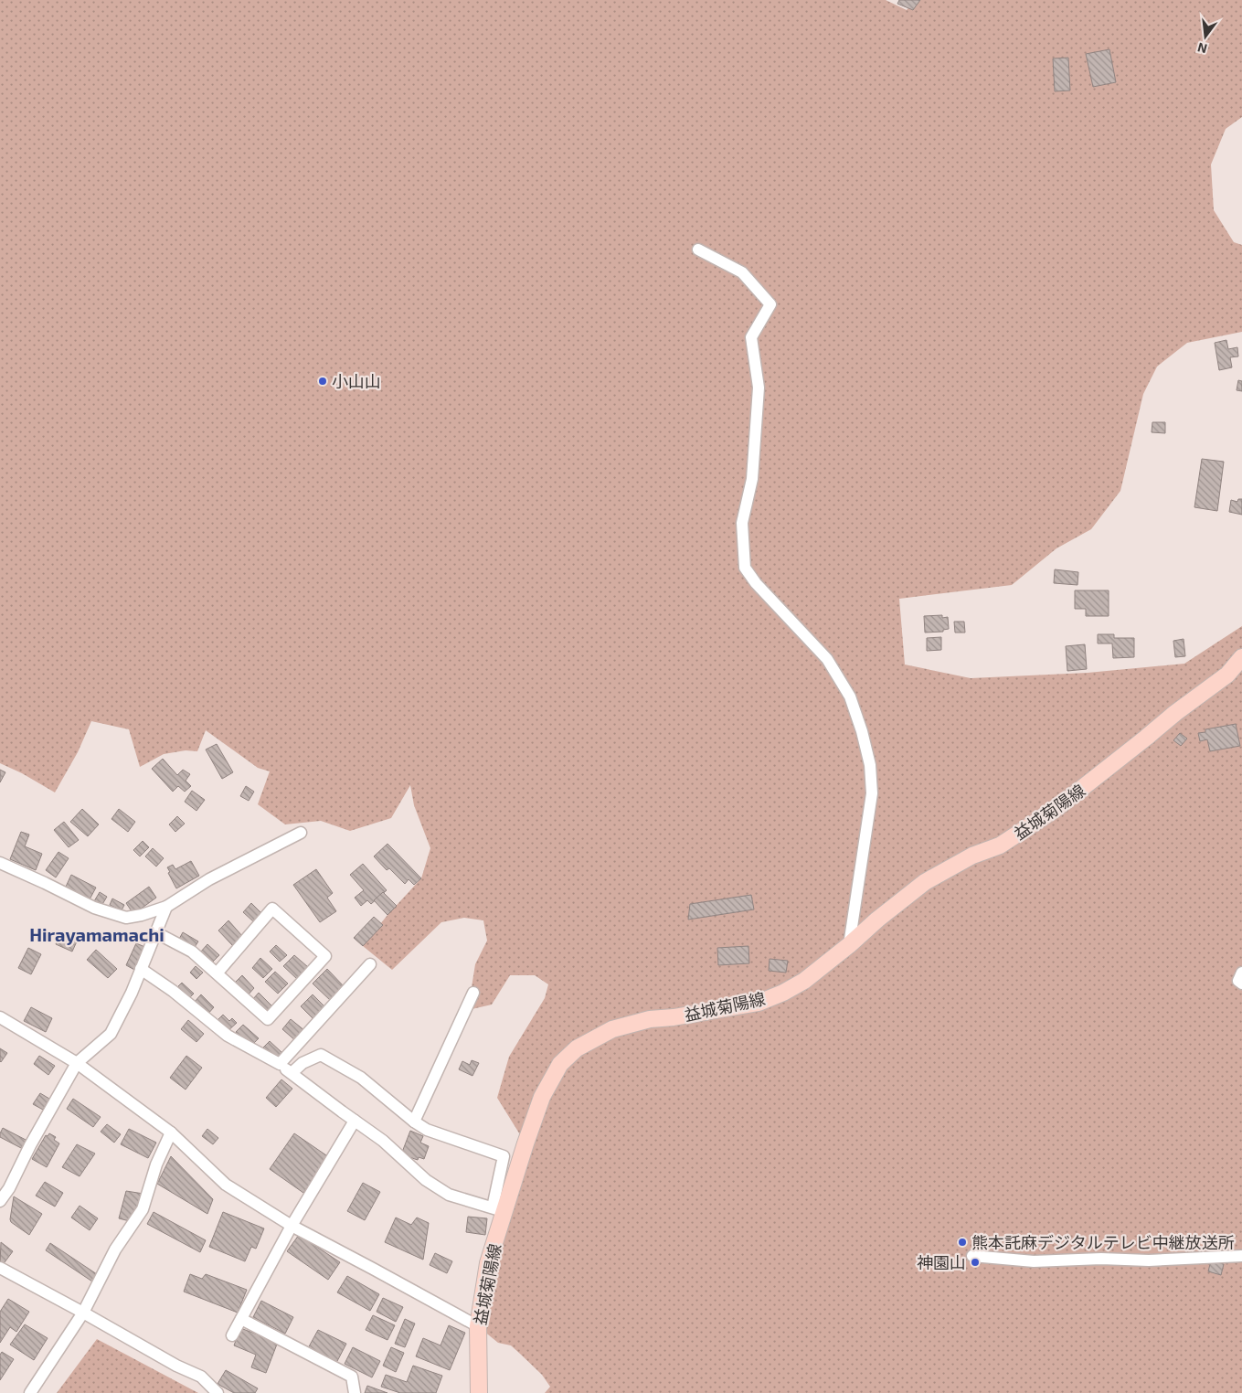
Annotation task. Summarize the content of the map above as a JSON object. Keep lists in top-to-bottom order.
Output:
{
  "streets": {
    "main road": ["益城菊陽線"]
  },
  "districts": ["Hirayamamachi"],
  "places": ["小山山", "熊本託麻デジタルテレビ中継放送所", "神園山"],
  "north": "bottom"
}
